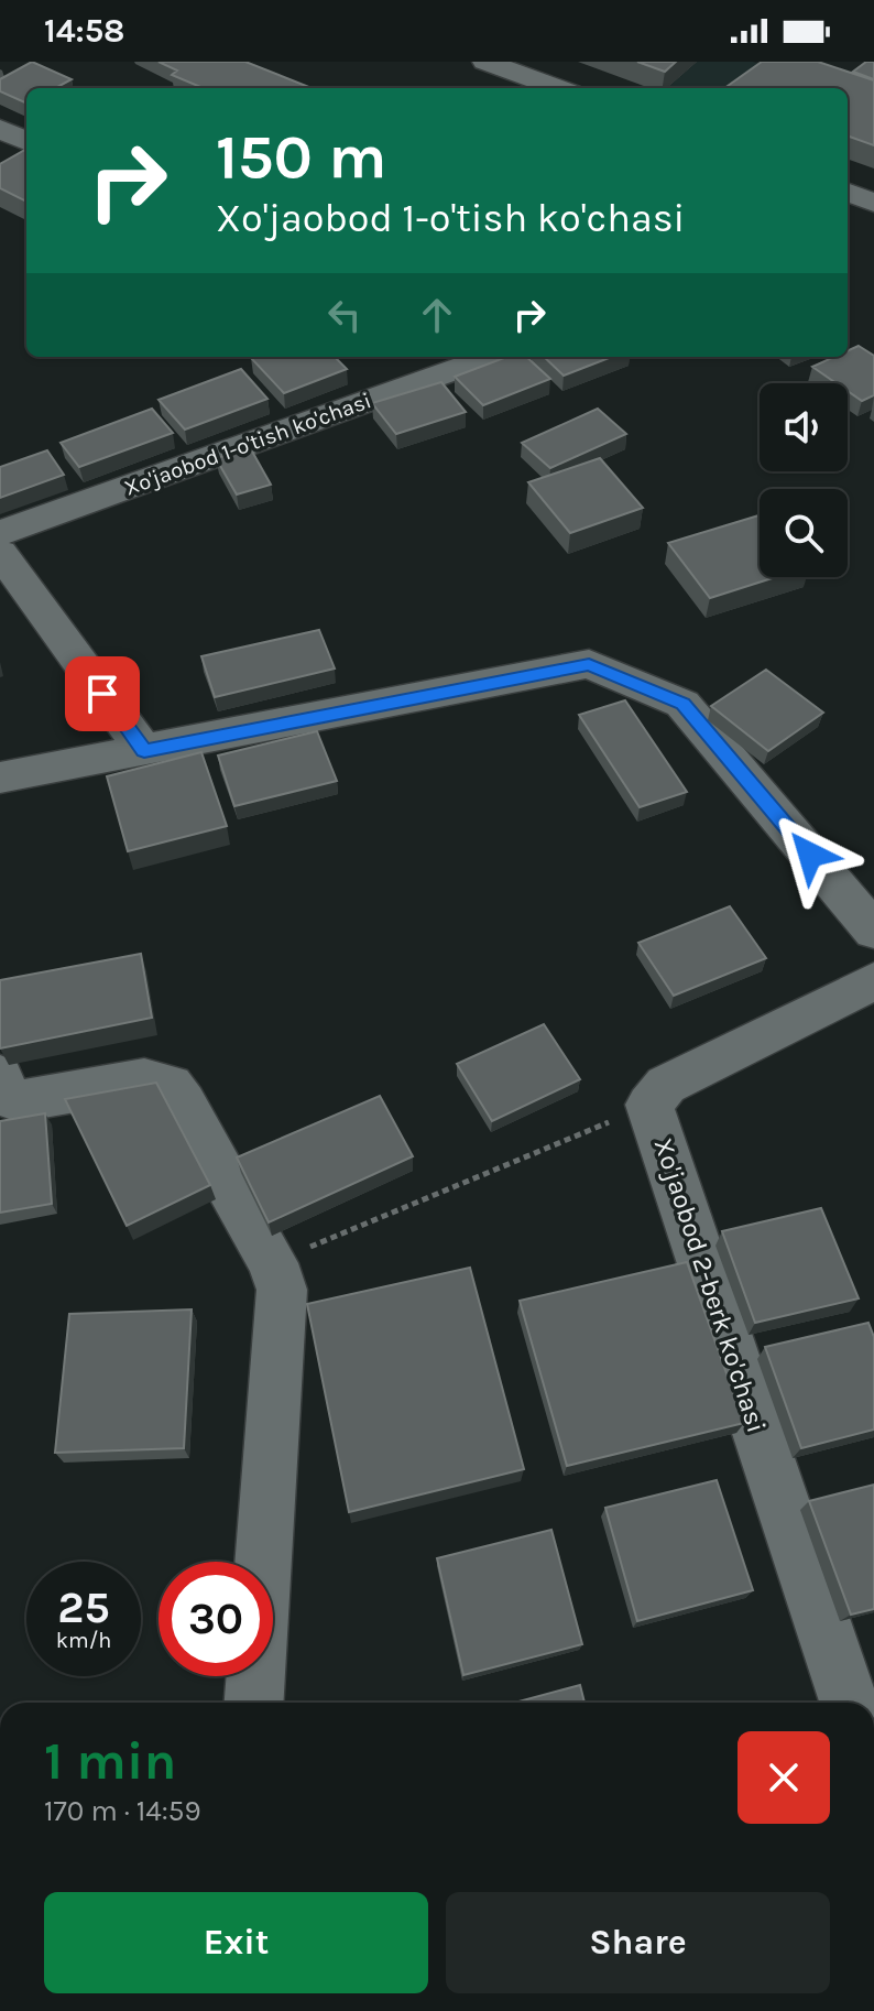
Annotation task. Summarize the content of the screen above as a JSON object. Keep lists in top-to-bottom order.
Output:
{
  "streets": {
    "street": ["Xo'jaobod 1-o'tish ko'chasi", "Xo'jaobod 2-berk ko'chasi"]
  },
  "page": {
    "status": "14:58",
    "turn": ["150 m", "Xo'jaobod 1-o'tish ko'chasi"],
    "speed": "25 km/h",
    "limit": "30",
    "heading": ["1 min", "170 m · 14:59"],
    "buttons": ["Exit", "Share"]
  }
}
